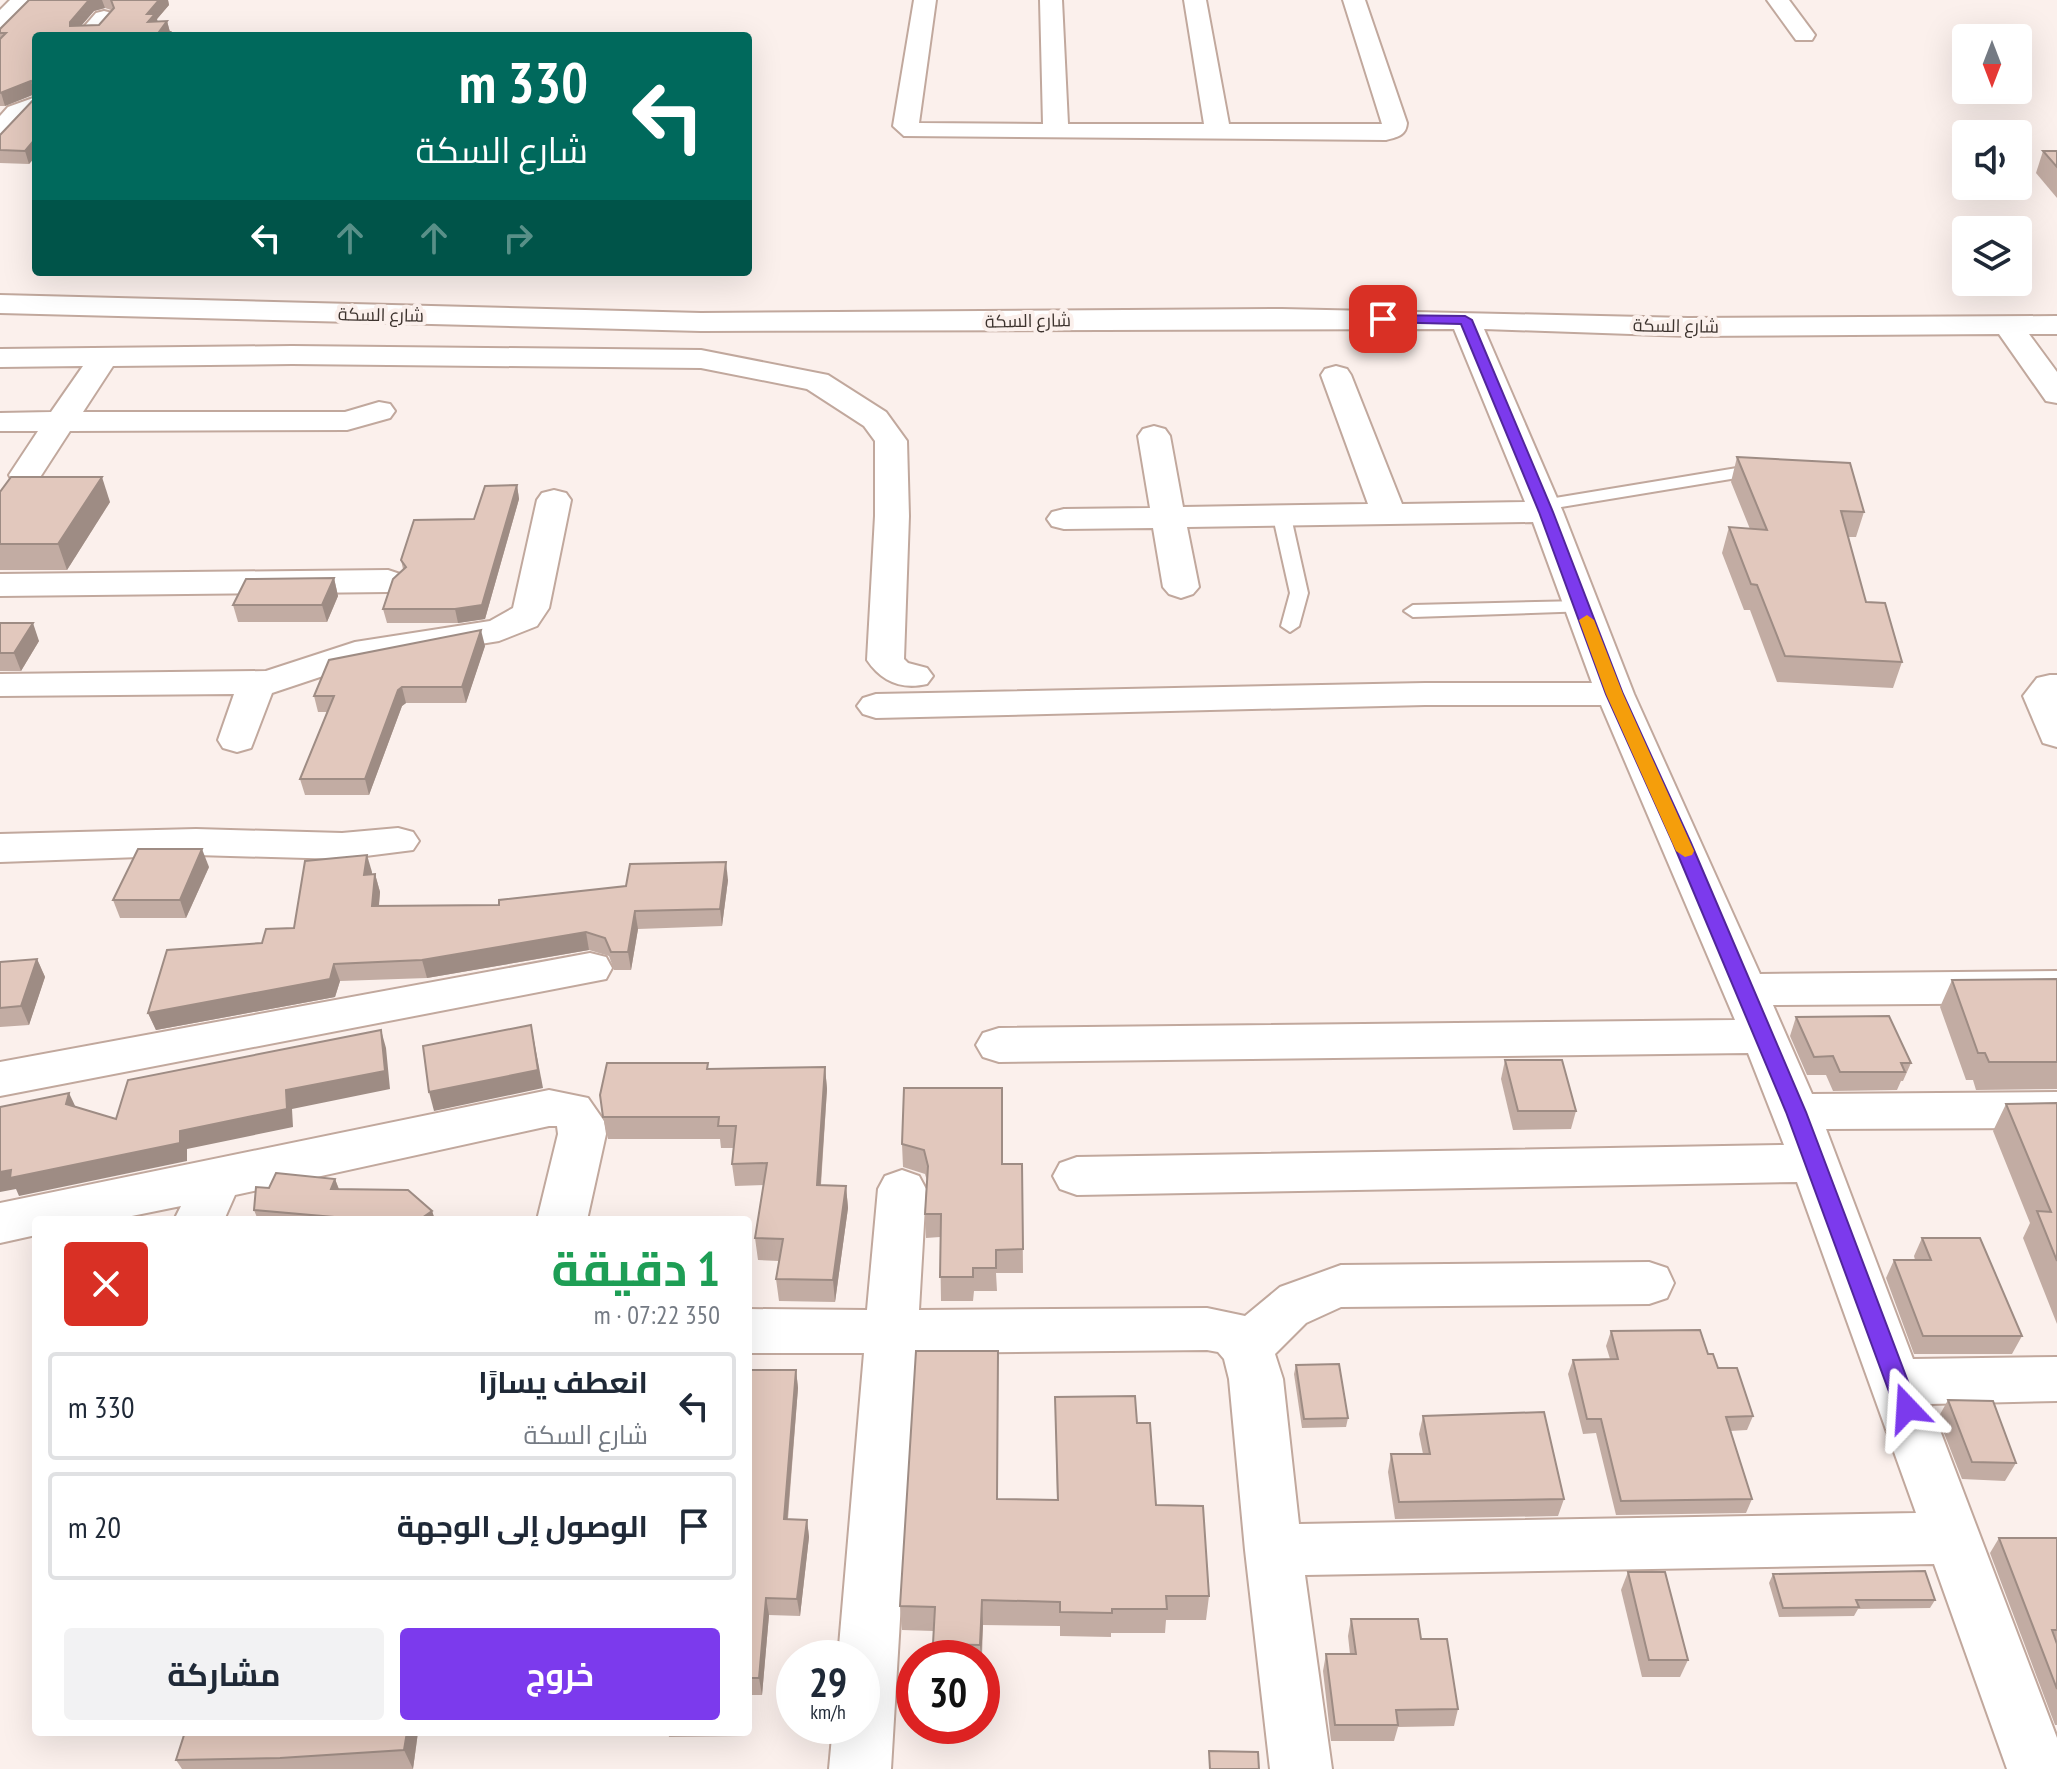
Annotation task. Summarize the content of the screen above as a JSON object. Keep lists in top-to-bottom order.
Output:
{
  "streets": {
    "street": ["شارع السكة"]
  },
  "north": "bottom",
  "page": {
    "turn": ["330 m", "شارع السكة"],
    "heading": ["1 دقيقة", "350 m · 07:22"],
    "list": [
      {
        "name": "انعطف يسارًا",
        "note": "شارع السكة",
        "value": "330 m"
      },
      {
        "name": "الوصول إلى الوجهة",
        "value": "20 m"
      }
    ],
    "buttons": ["خروج", "مشاركة"],
    "speed": "29 km/h",
    "limit": "30"
  }
}
